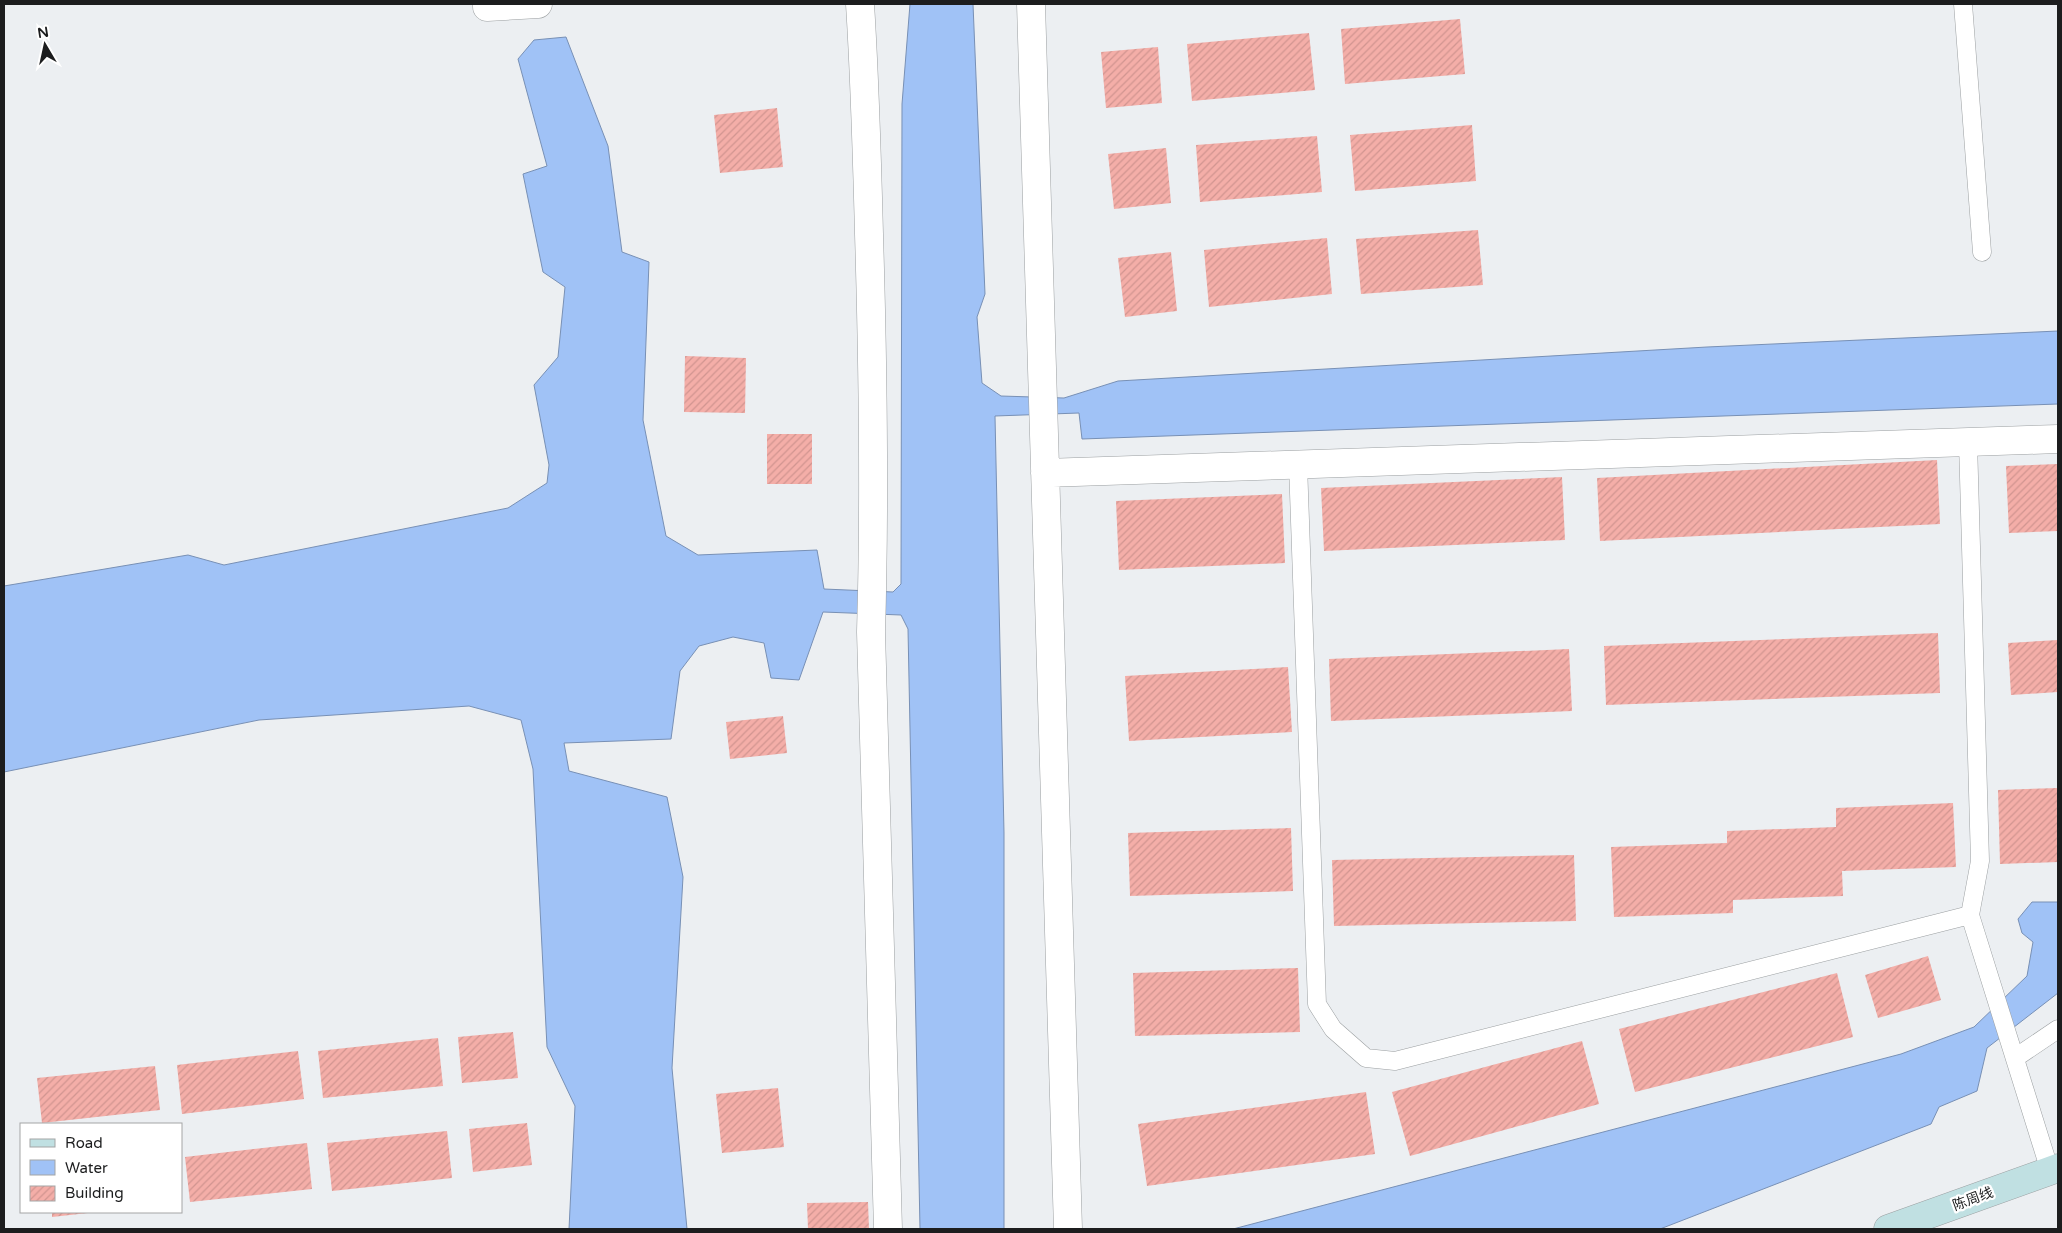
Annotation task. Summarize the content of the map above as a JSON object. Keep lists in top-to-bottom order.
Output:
{
  "streets": {
    "main road": ["陈周线"]
  },
  "legend": ["Road", "Water", "Building"],
  "north": "top"
}
